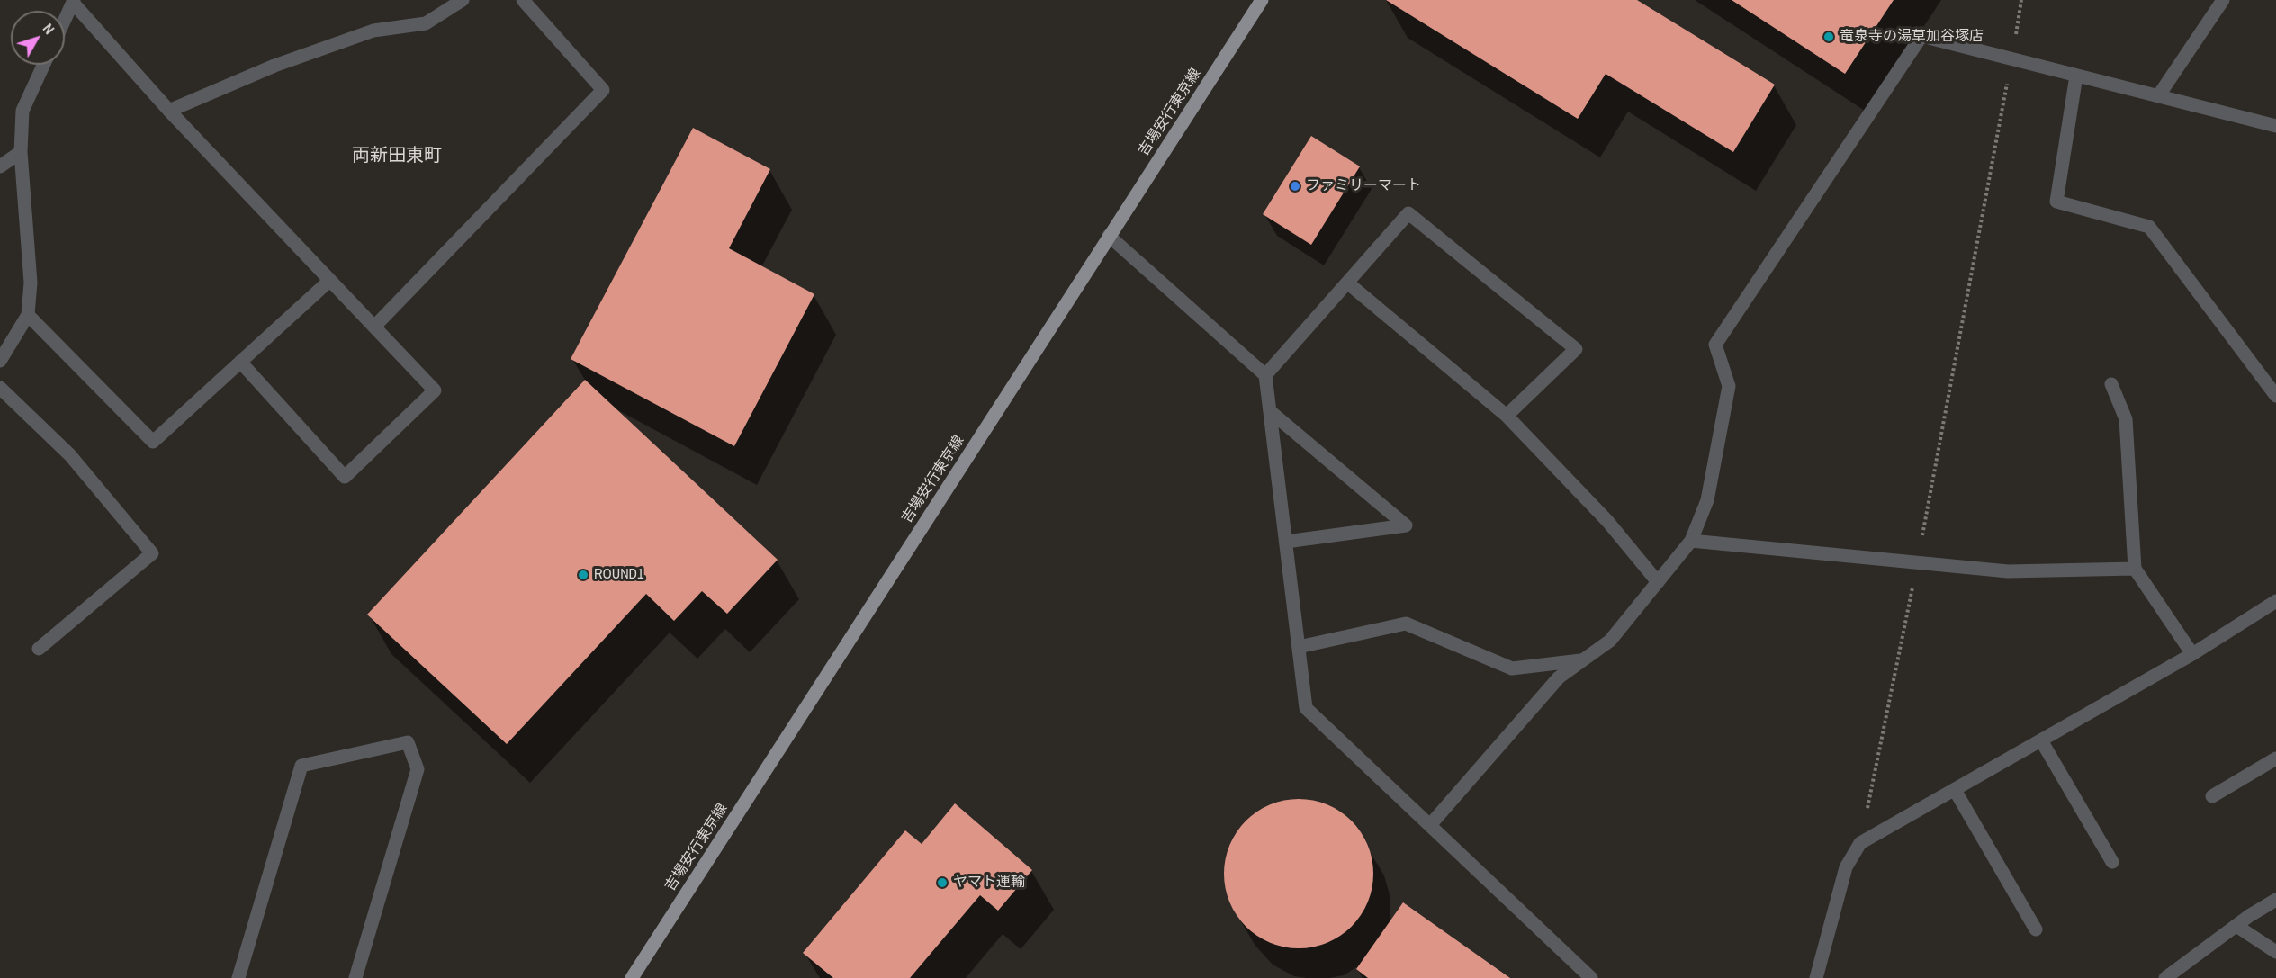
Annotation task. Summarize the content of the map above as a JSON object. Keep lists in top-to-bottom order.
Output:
{
  "streets": {
    "main road": ["吉場安行東京線"]
  },
  "districts": ["両新田東町"],
  "places": [
    "竜泉寺の湯草加谷塚店",
    "ファミリーマート",
    "ROUND1",
    "ヤマト運輸"
  ],
  "north": "top right"
}
